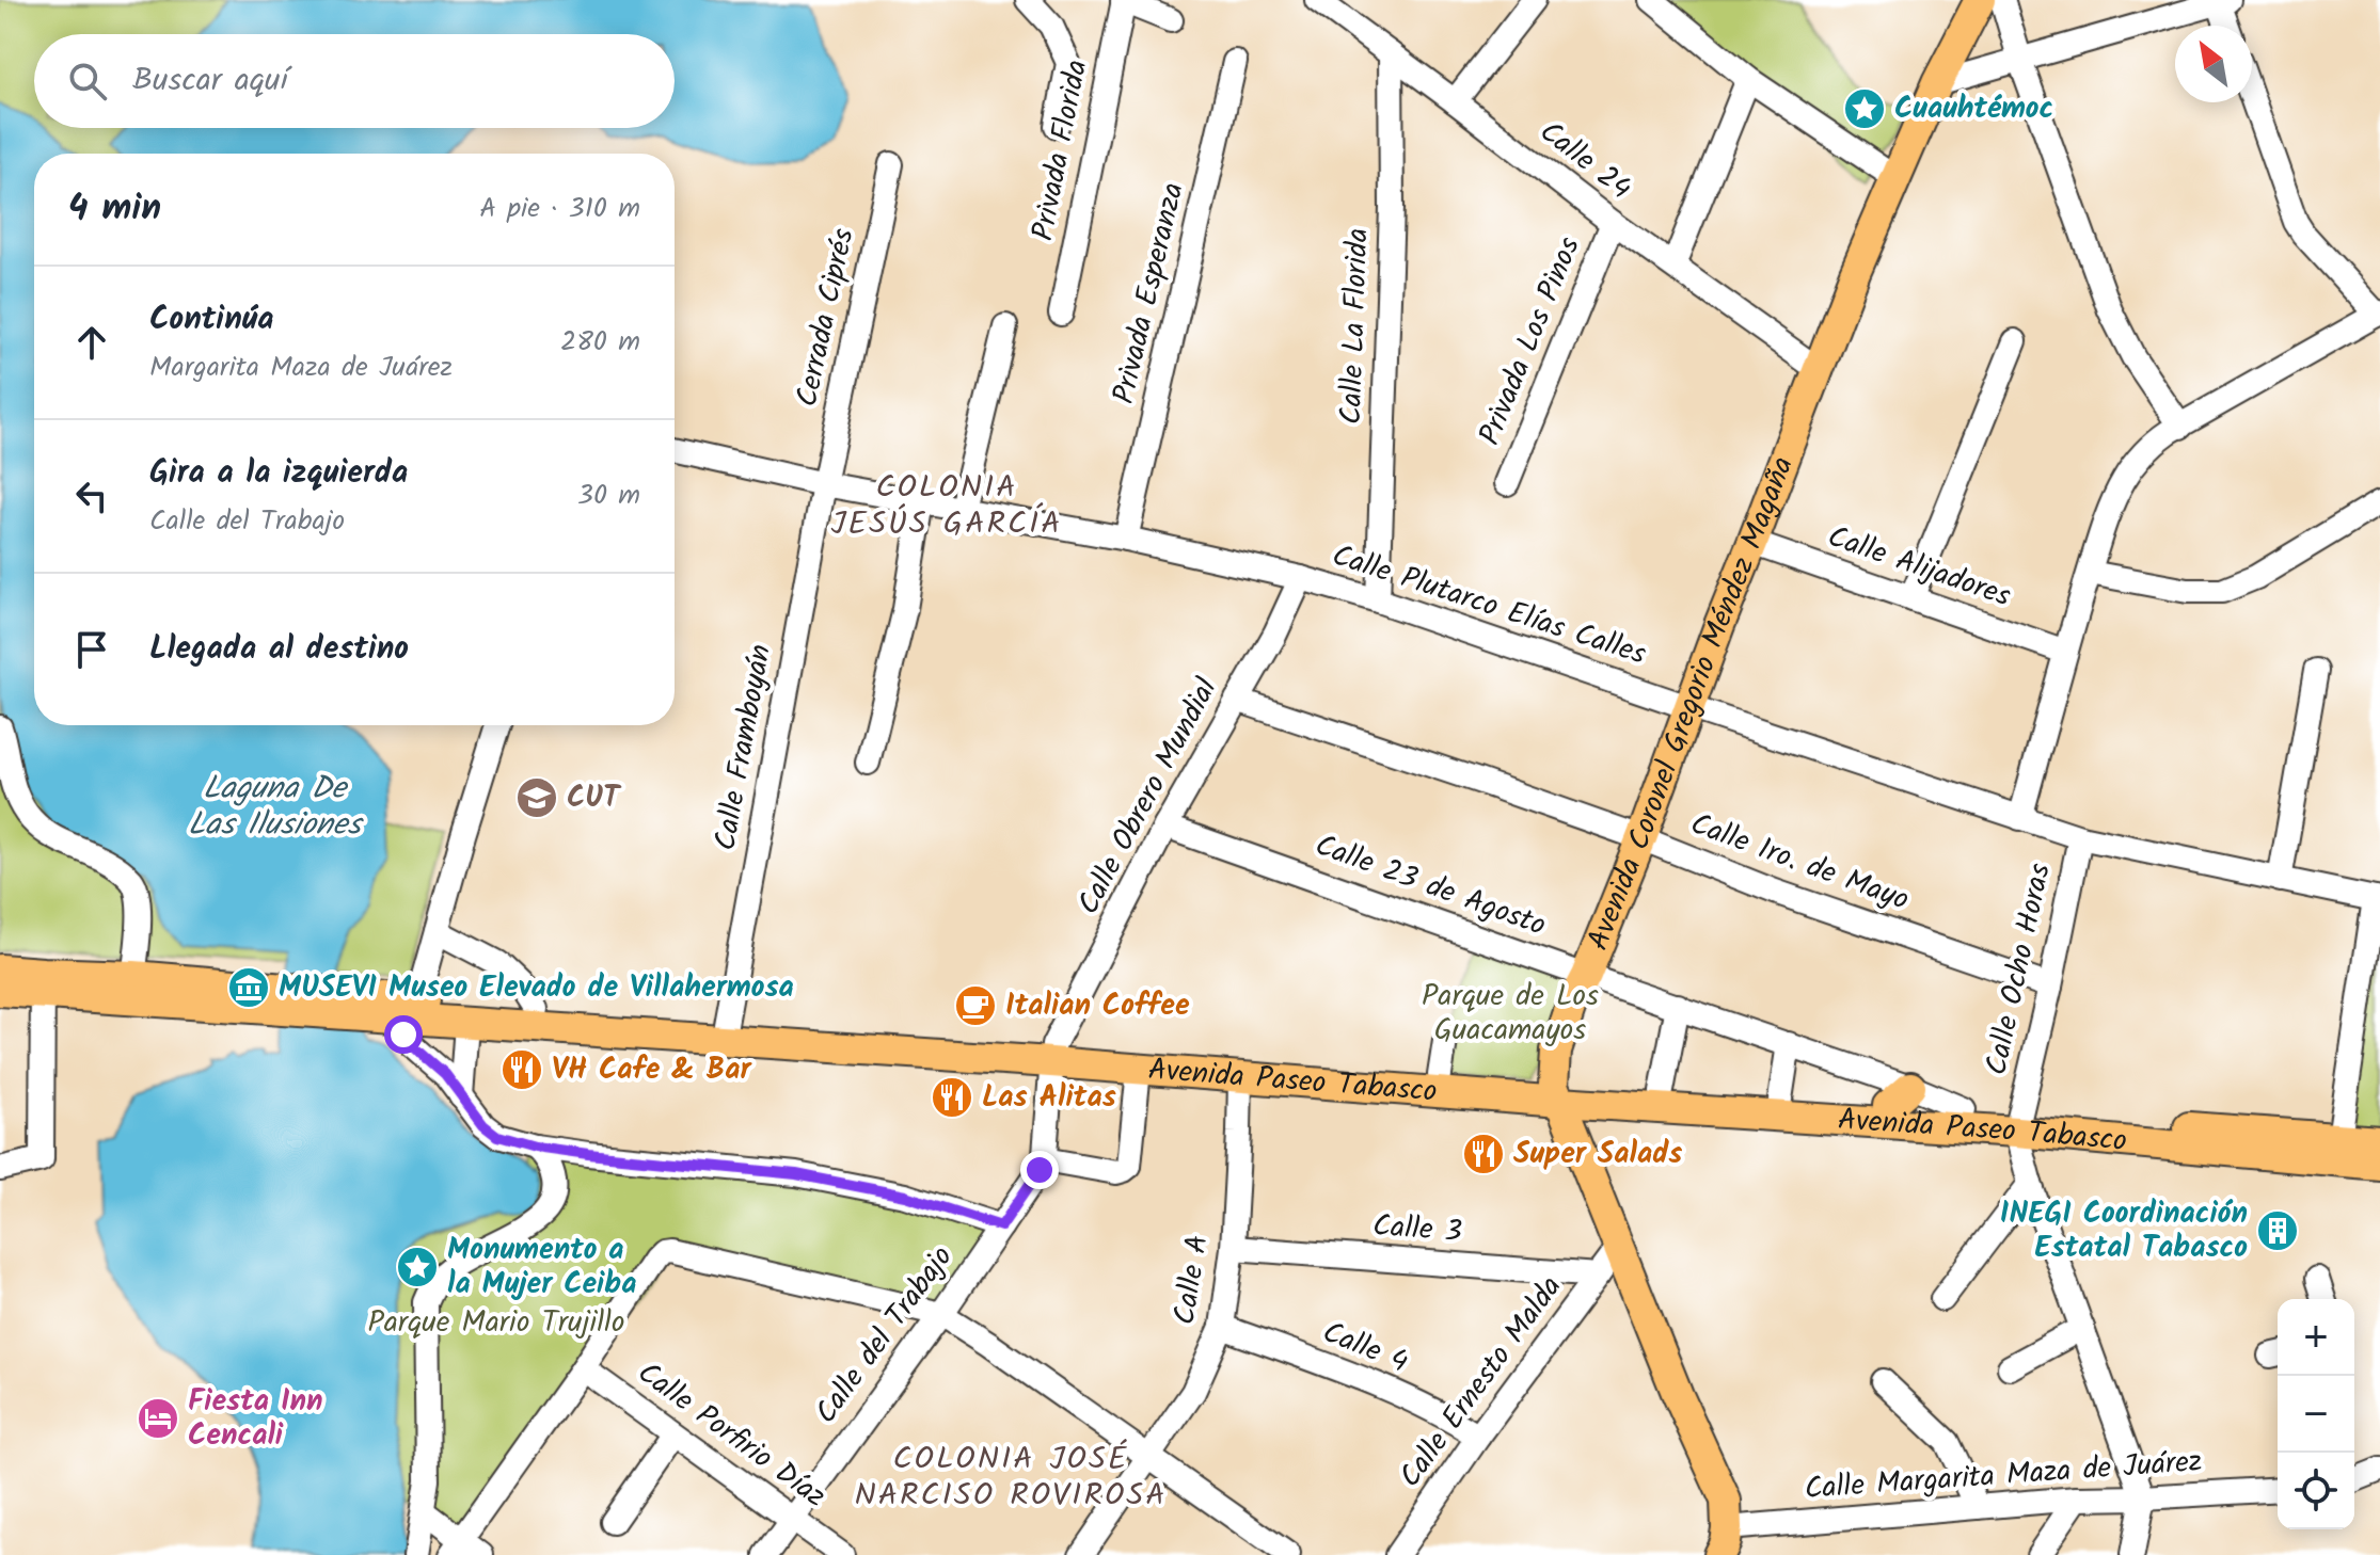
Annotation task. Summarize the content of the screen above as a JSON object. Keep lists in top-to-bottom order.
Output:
{
  "streets": {
    "main road": ["Avenida Coronel Gregorio Méndez Magaña", "Avenida Paseo Tabasco"],
    "street": [
      "Privada Florida",
      "Calle 24",
      "Privada Esperanza",
      "Cerrada Ciprés",
      "Calle La Florida",
      "Privada Los Pinos",
      "Calle Alijadores",
      "Calle Plutarco Elías Calles",
      "Calle Framboyán",
      "Calle Obrero Mundial",
      "Calle 1ro. de Mayo",
      "Calle 23 de Agosto",
      "Calle Ocho Horas",
      "Calle 3",
      "Calle A",
      "Calle del Trabajo",
      "Calle 4",
      "Calle Ernesto Malda",
      "Calle Porfirio Díaz",
      "Calle Margarita Maza de Juárez"
    ]
  },
  "crossings": [
    ["Calle 24", "Calle La Florida"],
    ["Calle 24", "Privada Los Pinos"],
    ["Calle 24", "Avenida Coronel Gregorio Méndez Magaña"],
    ["Privada Esperanza", "Calle Plutarco Elías Calles"],
    ["Cerrada Ciprés", "Calle Plutarco Elías Calles"],
    ["Cerrada Ciprés", "Calle Framboyán"],
    ["Calle La Florida", "Calle Plutarco Elías Calles"],
    ["Calle Alijadores", "Avenida Coronel Gregorio Méndez Magaña"],
    ["Calle Plutarco Elías Calles", "Avenida Coronel Gregorio Méndez Magaña"],
    ["Calle Plutarco Elías Calles", "Calle Framboyán"],
    ["Calle Plutarco Elías Calles", "Calle Obrero Mundial"],
    ["Calle Plutarco Elías Calles", "Calle Ocho Horas"],
    ["Avenida Coronel Gregorio Méndez Magaña", "Calle 1ro. de Mayo"],
    ["Avenida Coronel Gregorio Méndez Magaña", "Calle 23 de Agosto"],
    ["Avenida Coronel Gregorio Méndez Magaña", "Avenida Paseo Tabasco"],
    ["Avenida Coronel Gregorio Méndez Magaña", "Calle Ernesto Malda"],
    ["Avenida Coronel Gregorio Méndez Magaña", "Calle Margarita Maza de Juárez"],
    ["Calle Framboyán", "Avenida Paseo Tabasco"],
    ["Calle Obrero Mundial", "Calle 1ro. de Mayo"],
    ["Calle Obrero Mundial", "Calle 23 de Agosto"],
    ["Calle Obrero Mundial", "Avenida Paseo Tabasco"],
    ["Calle Obrero Mundial", "Calle del Trabajo"],
    ["Calle 1ro. de Mayo", "Calle Ocho Horas"],
    ["Calle 23 de Agosto", "Avenida Paseo Tabasco"],
    ["Calle Ocho Horas", "Avenida Paseo Tabasco"],
    ["Calle Ocho Horas", "Calle Margarita Maza de Juárez"],
    ["Avenida Paseo Tabasco", "Calle A"],
    ["Avenida Paseo Tabasco", "Calle del Trabajo"],
    ["Calle 3", "Calle A"],
    ["Calle 3", "Calle Ernesto Malda"],
    ["Calle A", "Calle 4"],
    ["Calle del Trabajo", "Calle Porfirio Díaz"],
    ["Calle 4", "Calle Ernesto Malda"]
  ],
  "districts": ["COLONIA JESÚS GARCÍA", "COLONIA JOSÉ NARCISO ROVIROSA"],
  "water": ["Laguna De Las Ilusiones"],
  "parks": ["Parque de Los Guacamayos", "Parque Mario Trujillo"],
  "places": {
    "place": ["Cuauhtémoc", "Monumento a la Mujer Ceiba"],
    "school or university": ["CUT"],
    "museum": ["MUSEVI Museo Elevado de Villahermosa"],
    "cafe": ["Italian Coffee"],
    "restaurant": ["VH Cafe & Bar", "Las Alitas", "Super Salads"],
    "building": ["INEGI Coordinación Estatal Tabasco"],
    "hotel": ["Fiesta Inn Cencali"]
  },
  "north": "top left",
  "page": {
    "search": "Buscar aquí",
    "heading": ["4 min", "A pie · 310 m"],
    "list": [
      ["Continúa", "Margarita Maza de Juárez", "280 m"],
      ["Gira a la izquierda", "Calle del Trabajo", "30 m"],
      "Llegada al destino"
    ],
    "map_buttons": ["+", "−"]
  }
}
